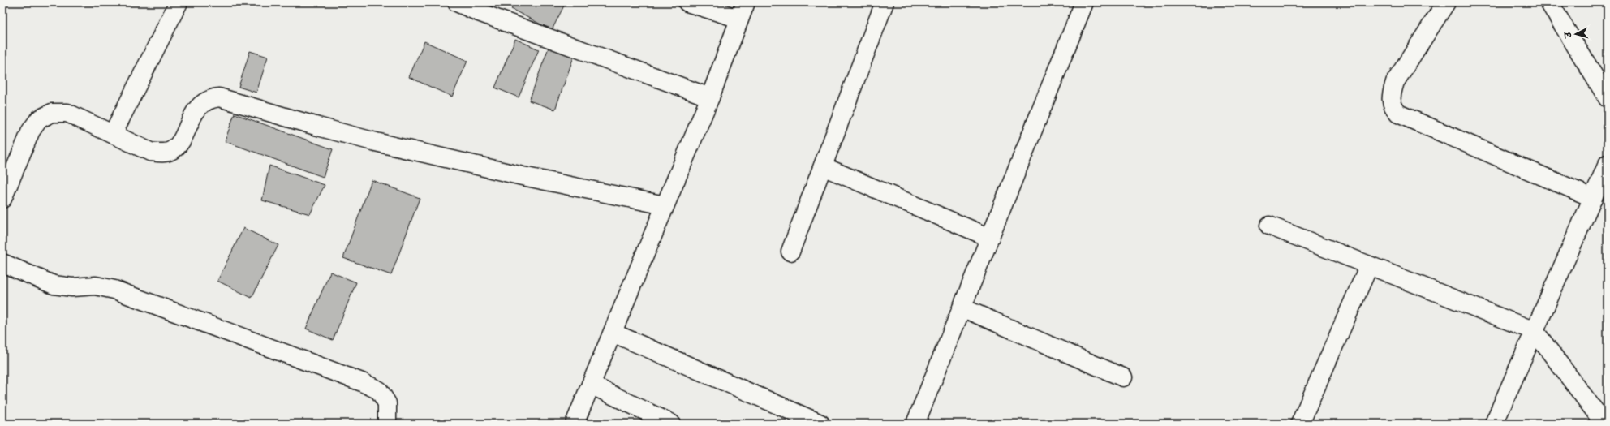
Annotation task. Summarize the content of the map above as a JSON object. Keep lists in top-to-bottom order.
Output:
{
  "north": "left"
}
